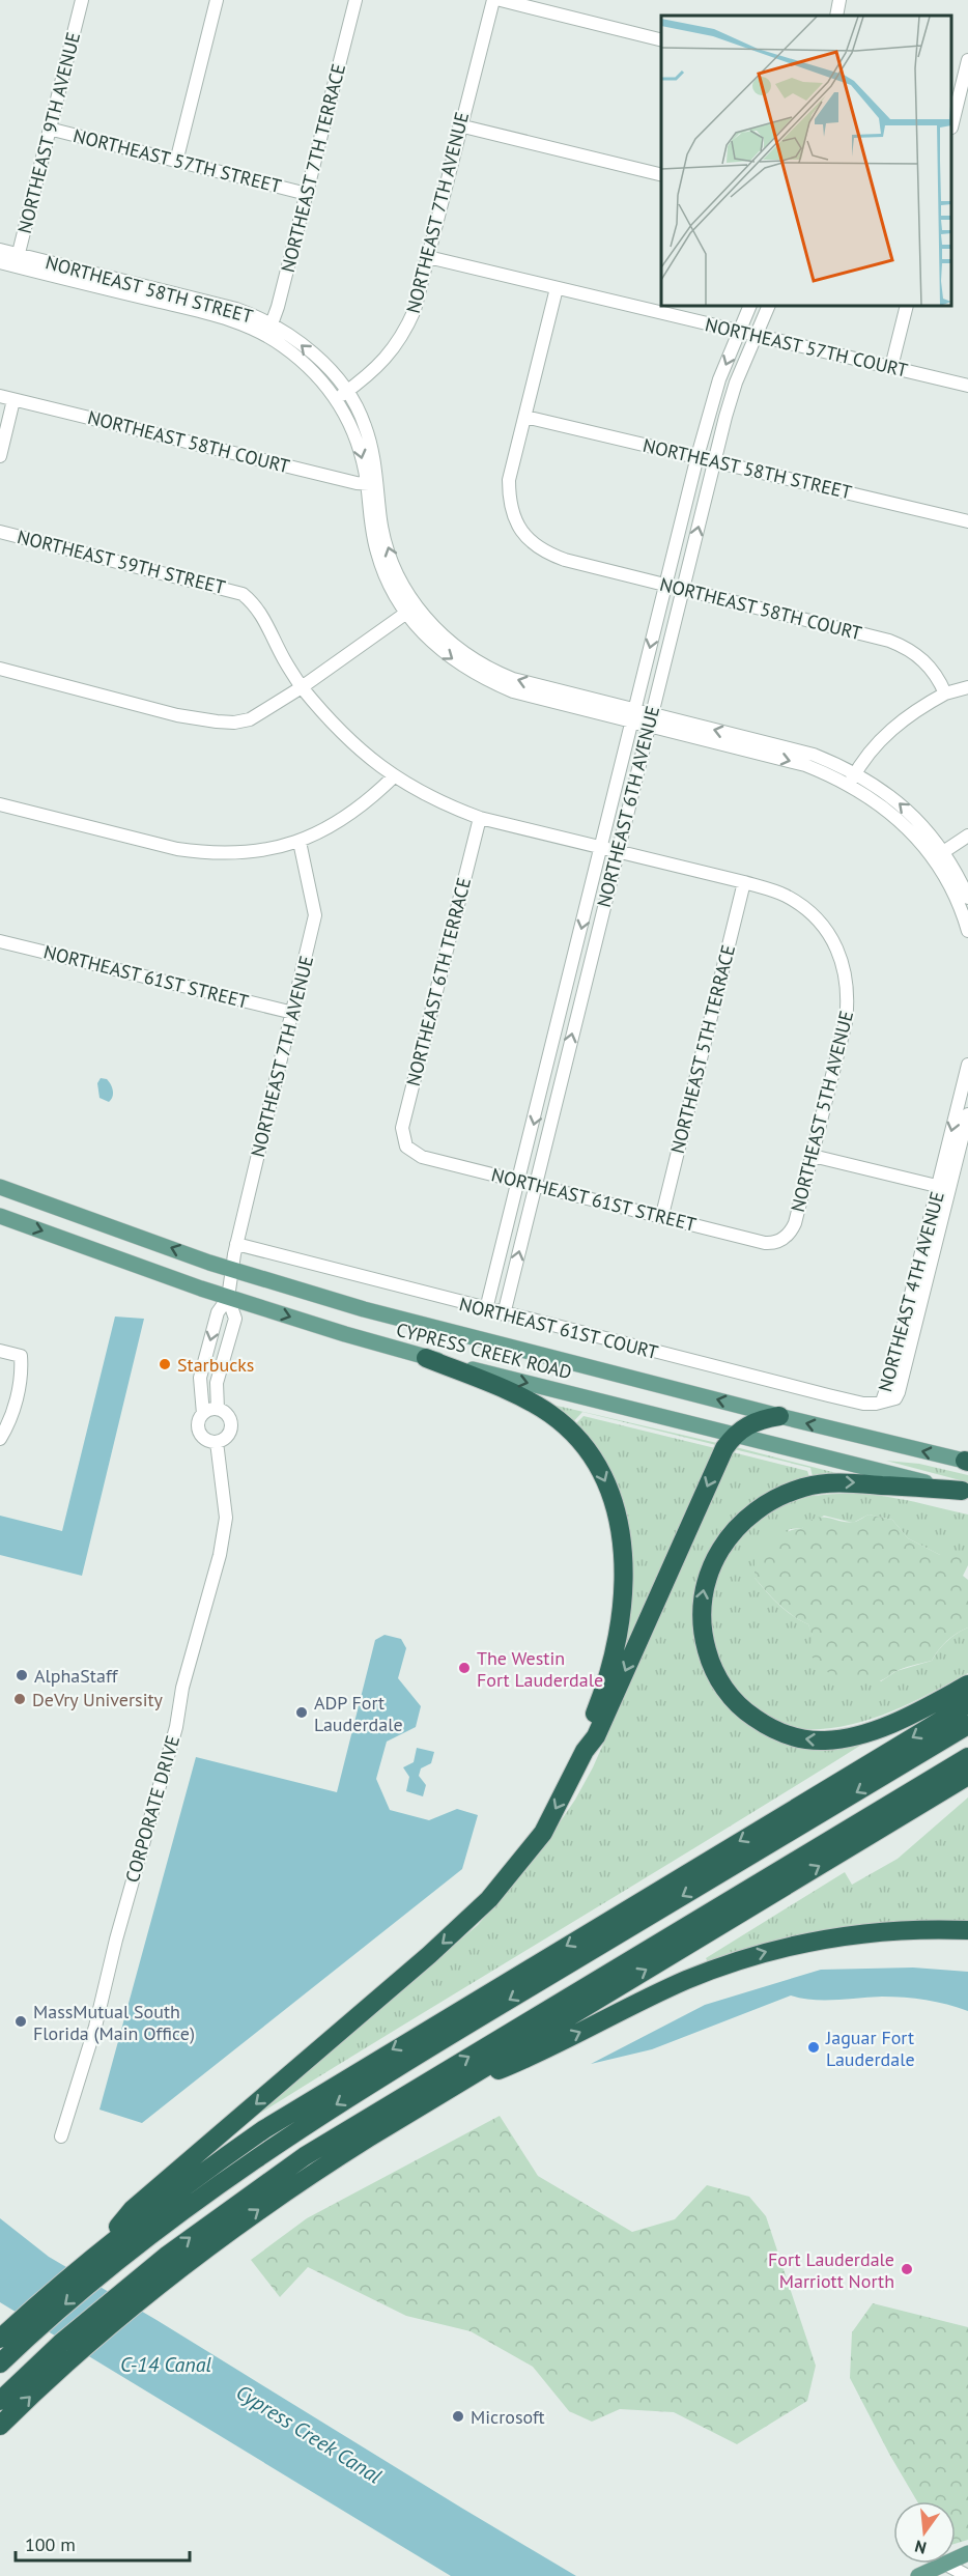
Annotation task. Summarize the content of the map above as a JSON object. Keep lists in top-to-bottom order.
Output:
{
  "streets": {
    "main road": ["CYPRESS CREEK ROAD"],
    "street": [
      "NORTHEAST 9TH AVENUE",
      "NORTHEAST 57TH STREET",
      "NORTHEAST 7TH TERRACE",
      "NORTHEAST 7TH AVENUE",
      "NORTHEAST 58TH STREET",
      "NORTHEAST 57TH COURT",
      "NORTHEAST 58TH COURT",
      "NORTHEAST 59TH STREET",
      "NORTHEAST 6TH AVENUE",
      "NORTHEAST 61ST STREET",
      "NORTHEAST 6TH TERRACE",
      "NORTHEAST 5TH TERRACE",
      "NORTHEAST 5TH AVENUE",
      "NORTHEAST 4TH AVENUE",
      "NORTHEAST 61ST COURT",
      "CORPORATE DRIVE"
    ]
  },
  "crossings": [
    ["NORTHEAST 9TH AVENUE", "NORTHEAST 57TH STREET"],
    ["NORTHEAST 9TH AVENUE", "NORTHEAST 58TH STREET"],
    ["NORTHEAST 57TH STREET", "NORTHEAST 7TH TERRACE"],
    ["NORTHEAST 7TH TERRACE", "NORTHEAST 58TH STREET"],
    ["NORTHEAST 7TH AVENUE", "NORTHEAST 58TH STREET"],
    ["NORTHEAST 7TH AVENUE", "NORTHEAST 57TH COURT"],
    ["NORTHEAST 7TH AVENUE", "NORTHEAST 61ST STREET"],
    ["NORTHEAST 7TH AVENUE", "NORTHEAST 61ST COURT"],
    ["NORTHEAST 7TH AVENUE", "CYPRESS CREEK ROAD"],
    ["NORTHEAST 58TH STREET", "NORTHEAST 58TH COURT"],
    ["NORTHEAST 58TH STREET", "NORTHEAST 6TH AVENUE"],
    ["NORTHEAST 57TH COURT", "NORTHEAST 6TH AVENUE"],
    ["NORTHEAST 58TH COURT", "NORTHEAST 6TH AVENUE"],
    ["NORTHEAST 59TH STREET", "NORTHEAST 6TH AVENUE"],
    ["NORTHEAST 59TH STREET", "NORTHEAST 6TH TERRACE"],
    ["NORTHEAST 59TH STREET", "NORTHEAST 5TH AVENUE"],
    ["NORTHEAST 6TH AVENUE", "NORTHEAST 61ST STREET"],
    ["NORTHEAST 6TH AVENUE", "NORTHEAST 5TH AVENUE"],
    ["NORTHEAST 6TH AVENUE", "NORTHEAST 61ST COURT"],
    ["NORTHEAST 61ST STREET", "NORTHEAST 6TH TERRACE"],
    ["NORTHEAST 61ST STREET", "NORTHEAST 5TH TERRACE"],
    ["NORTHEAST 61ST STREET", "NORTHEAST 5TH AVENUE"],
    ["NORTHEAST 5TH TERRACE", "NORTHEAST 5TH AVENUE"],
    ["NORTHEAST 4TH AVENUE", "NORTHEAST 61ST COURT"]
  ],
  "water": ["C-14 Canal", "Cypress Creek Canal"],
  "places": [
    "Starbucks",
    "The Westin Fort Lauderdale",
    "AlphaStaff",
    "DeVry University",
    "ADP Fort Lauderdale",
    "MassMutual South Florida (Main Office)",
    "Jaguar Fort Lauderdale",
    "Fort Lauderdale Marriott North",
    "Microsoft"
  ],
  "scale_bar": "100 m",
  "north": "bottom"
}
